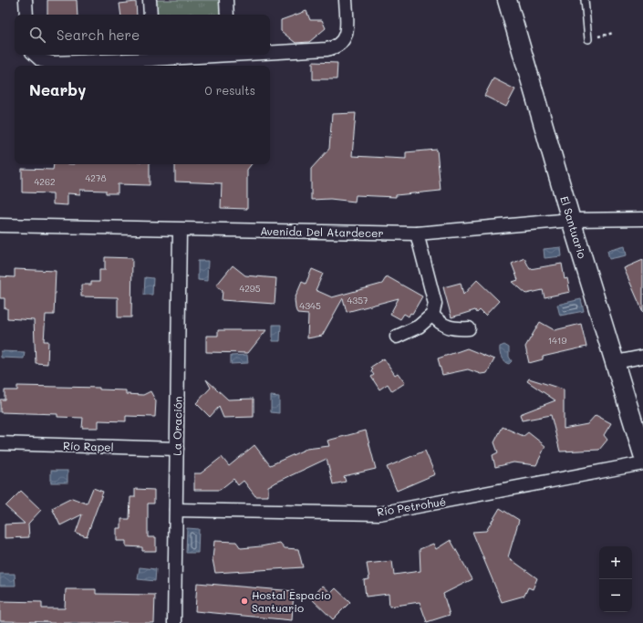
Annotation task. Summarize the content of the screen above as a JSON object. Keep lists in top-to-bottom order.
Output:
{
  "streets": {
    "street": [
      "El Santuario",
      "Avenida Del Atardecer",
      "La Oración",
      "Río Rapel",
      "Río Petrohué"
    ]
  },
  "crossings": [
    ["El Santuario", "Avenida Del Atardecer"],
    ["Avenida Del Atardecer", "La Oración"],
    ["La Oración", "Río Rapel"],
    ["La Oración", "Río Petrohué"]
  ],
  "places": ["Hostal Espacio Santuario"],
  "house_numbers": [
    "4278",
    "4262",
    "4295",
    "4357",
    "4345",
    "1419"
  ],
  "page": {
    "search": "Search here",
    "heading": ["Nearby", "0 results"],
    "map_buttons": ["+", "−"]
  }
}
